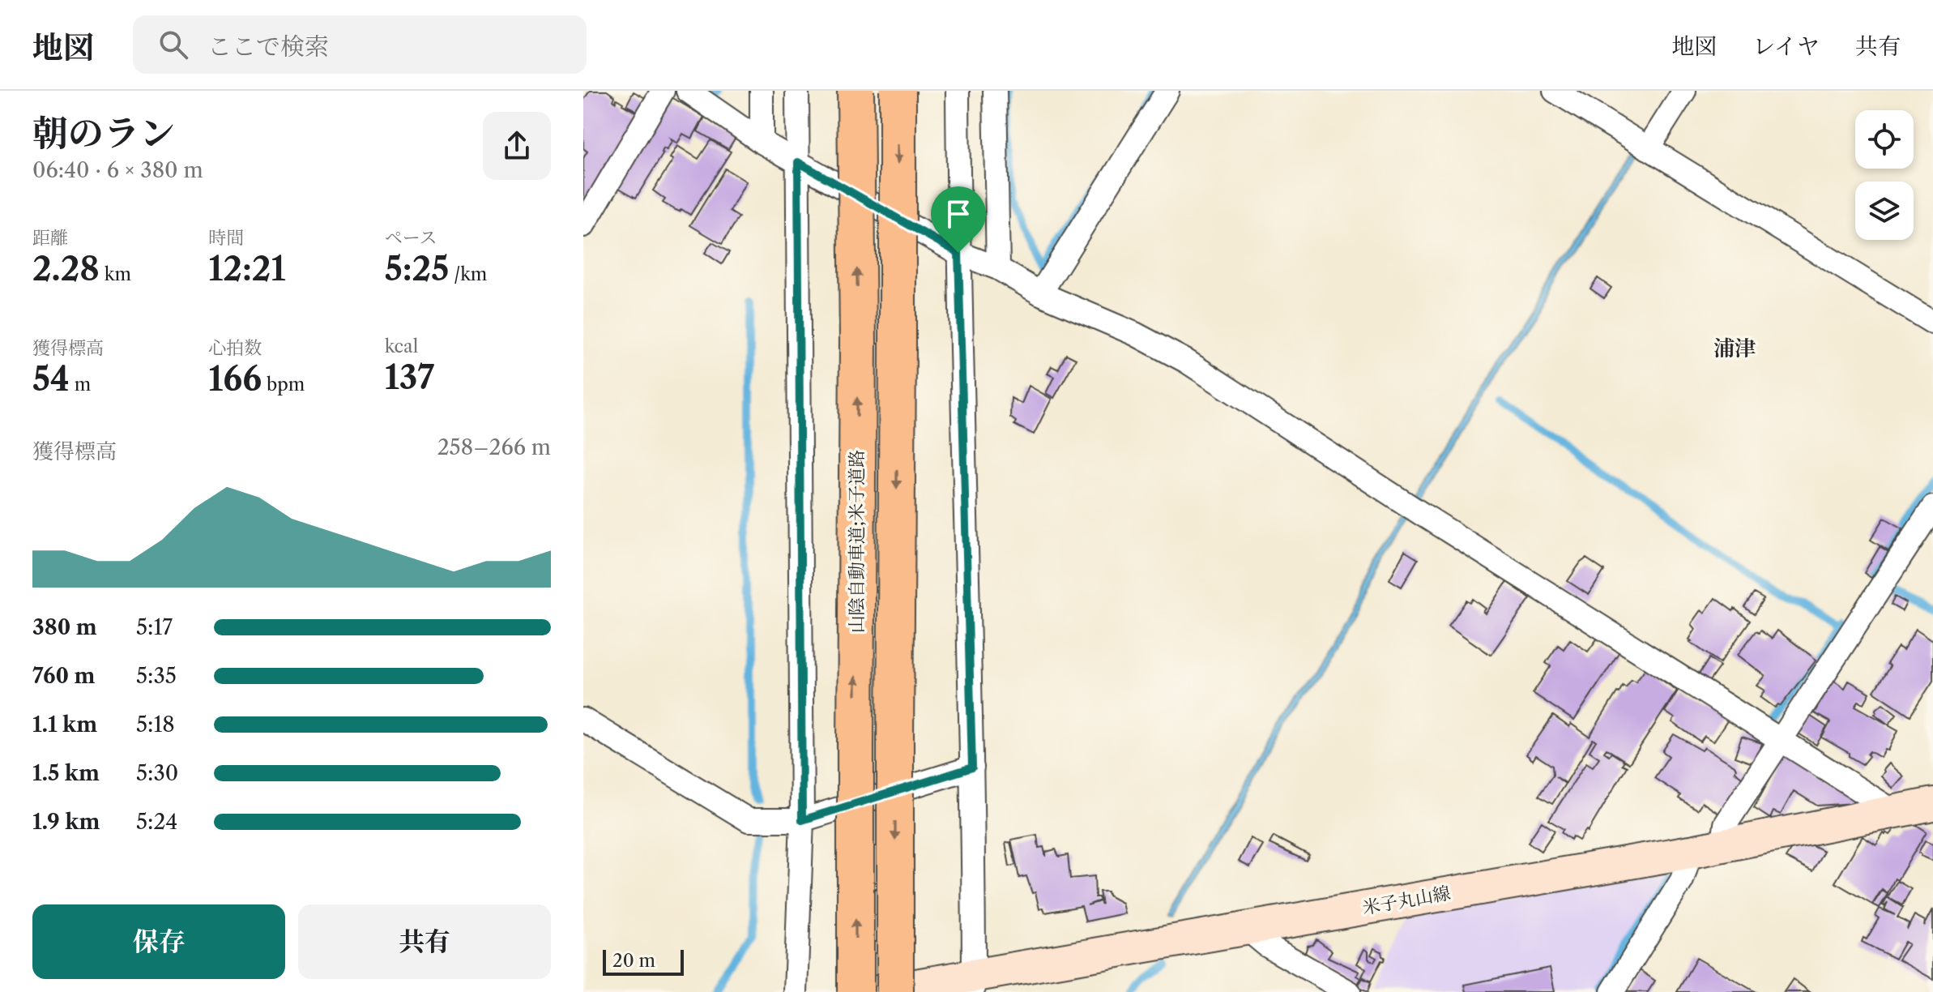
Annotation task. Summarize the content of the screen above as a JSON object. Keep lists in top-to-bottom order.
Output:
{
  "streets": {
    "highway": ["山陰自動車道;米子道路"],
    "main road": ["米子丸山線"]
  },
  "districts": ["浦津"],
  "scale_bar": "20 m",
  "page": {
    "header": "地図",
    "search": "ここで検索",
    "nav": ["地図", "レイヤ", "共有"],
    "heading": ["朝のラン", "06:40 · 6 × 380 m"],
    "stats": [
      ["距離", "2.28 km"],
      ["時間", "12:21"],
      ["ペース", "5:25 /km"],
      ["獲得標高", "54 m"],
      ["心拍数", "166 bpm"],
      ["kcal", "137"]
    ],
    "chart": ["獲得標高", "258–266 m"],
    "list": [
      {
        "name": "380 m",
        "note": "5:17"
      },
      {
        "name": "760 m",
        "note": "5:35"
      },
      {
        "name": "1.1 km",
        "note": "5:18"
      },
      {
        "name": "1.5 km",
        "note": "5:30"
      },
      {
        "name": "1.9 km",
        "note": "5:24"
      }
    ],
    "buttons": ["保存", "共有"],
    "scale": "20 m"
  }
}
